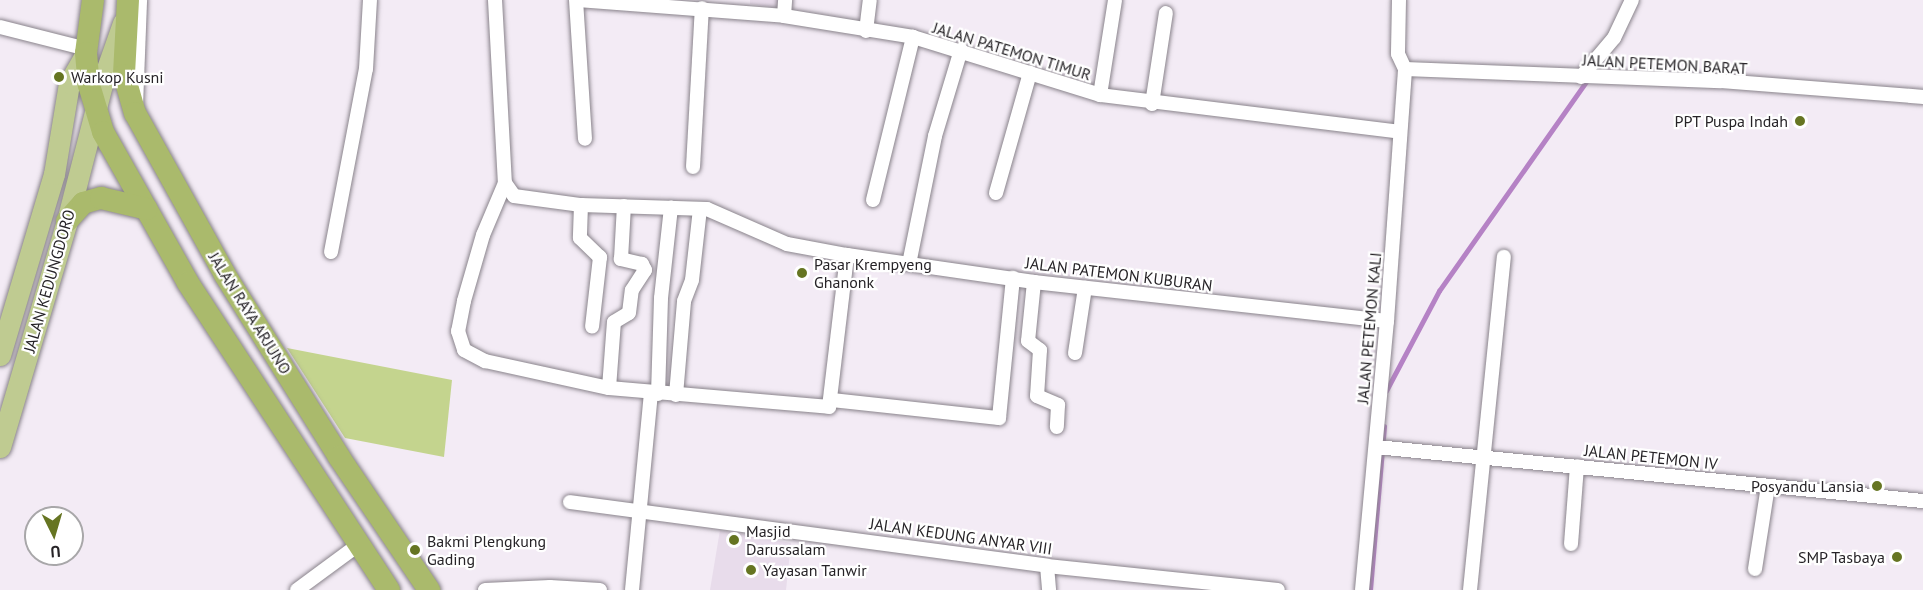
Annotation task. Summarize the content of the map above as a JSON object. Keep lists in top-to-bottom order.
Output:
{
  "streets": {
    "highway": ["JALAN RAYA ARJUNO"],
    "main road": ["JALAN KEDUNGDORO"],
    "street": [
      "JALAN PATEMON TIMUR",
      "JALAN PETEMON BARAT",
      "JALAN PATEMON KUBURAN",
      "JALAN PETEMON KALI",
      "JALAN PETEMON IV",
      "JALAN KEDUNG ANYAR VIII"
    ]
  },
  "crossings": [
    ["JALAN PATEMON TIMUR", "JALAN PETEMON KALI"],
    ["JALAN PETEMON BARAT", "JALAN PETEMON KALI"],
    ["JALAN PATEMON KUBURAN", "JALAN PETEMON KALI"],
    ["JALAN KEDUNGDORO", "JALAN RAYA ARJUNO"],
    ["JALAN PETEMON KALI", "JALAN PETEMON IV"]
  ],
  "places": [
    "Warkop Kusni",
    "PPT Puspa Indah",
    "Pasar Krempyeng Ghanonk",
    "Posyandu Lansia",
    "Masjid Darussalam",
    "Bakmi Plengkung Gading",
    "SMP Tasbaya",
    "Yayasan Tanwir"
  ],
  "north": "bottom"
}
